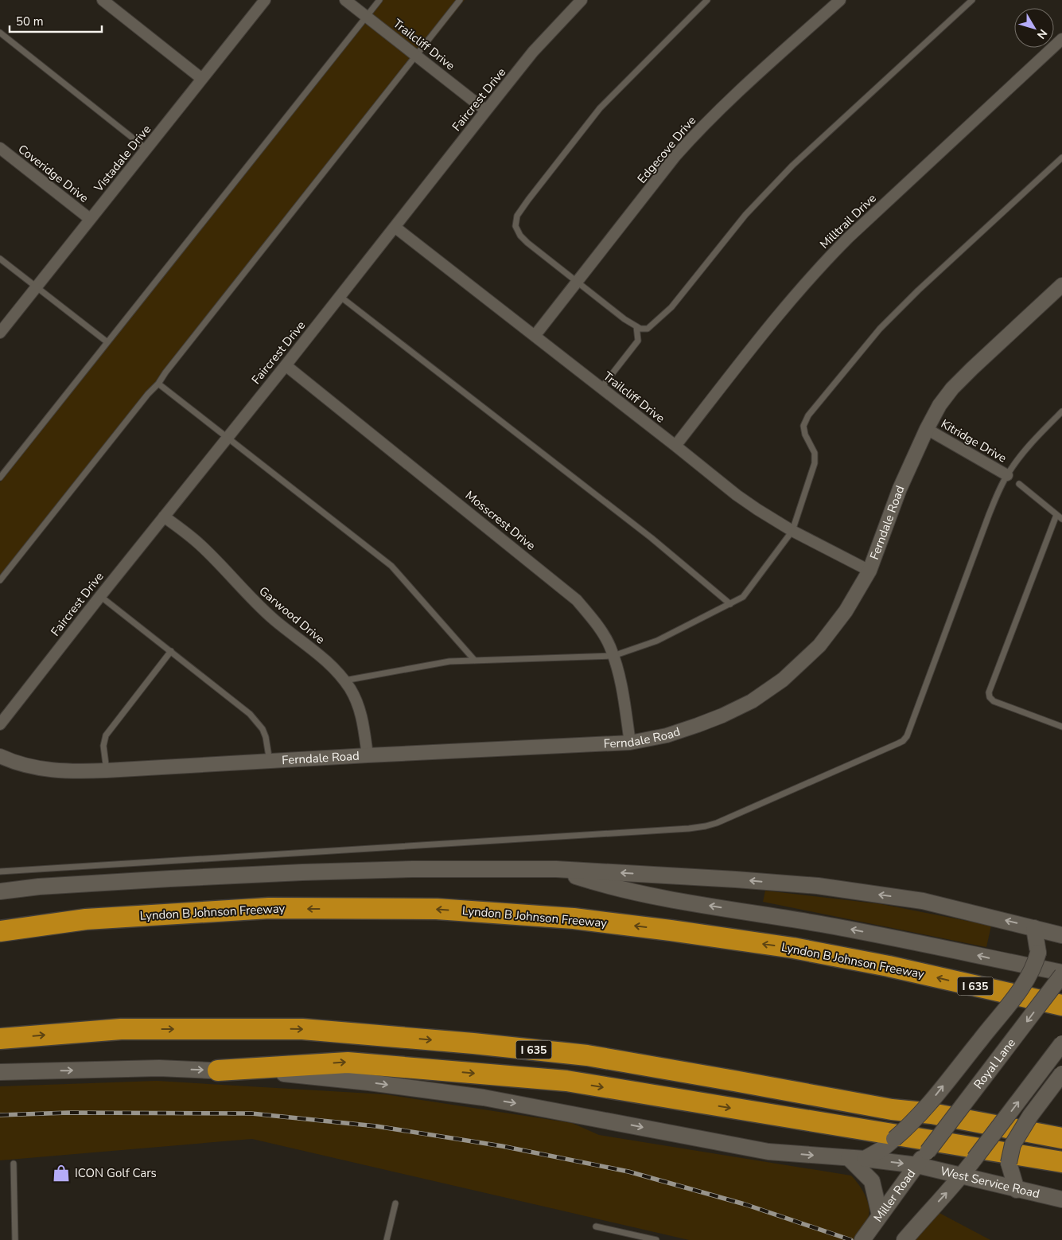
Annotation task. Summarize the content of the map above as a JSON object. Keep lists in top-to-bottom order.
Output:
{
  "streets": {
    "highway": ["Lyndon B Johnson Freeway", "I 635"],
    "main road": ["Royal Lane", "West Service Road", "Miller Road"],
    "street": [
      "Trailcliff Drive",
      "Faircrest Drive",
      "Edgecove Drive",
      "Vistadale Drive",
      "Coveridge Drive",
      "Milltrail Drive",
      "Kitridge Drive",
      "Mosscrest Drive",
      "Ferndale Road",
      "Garwood Drive"
    ]
  },
  "crossings": [
    ["Trailcliff Drive", "Faircrest Drive"],
    ["Trailcliff Drive", "Edgecove Drive"],
    ["Trailcliff Drive", "Milltrail Drive"],
    ["Trailcliff Drive", "Ferndale Road"],
    ["Faircrest Drive", "Mosscrest Drive"],
    ["Faircrest Drive", "Garwood Drive"],
    ["Vistadale Drive", "Coveridge Drive"],
    ["Kitridge Drive", "Ferndale Road"],
    ["Mosscrest Drive", "Ferndale Road"],
    ["Ferndale Road", "Garwood Drive"],
    ["Royal Lane", "Miller Road"],
    ["West Service Road", "Miller Road"]
  ],
  "one_way": ["West Service Road"],
  "places": {
    "shop": ["ICON Golf Cars"]
  },
  "scale_bar": "50 m",
  "north": "bottom right"
}
